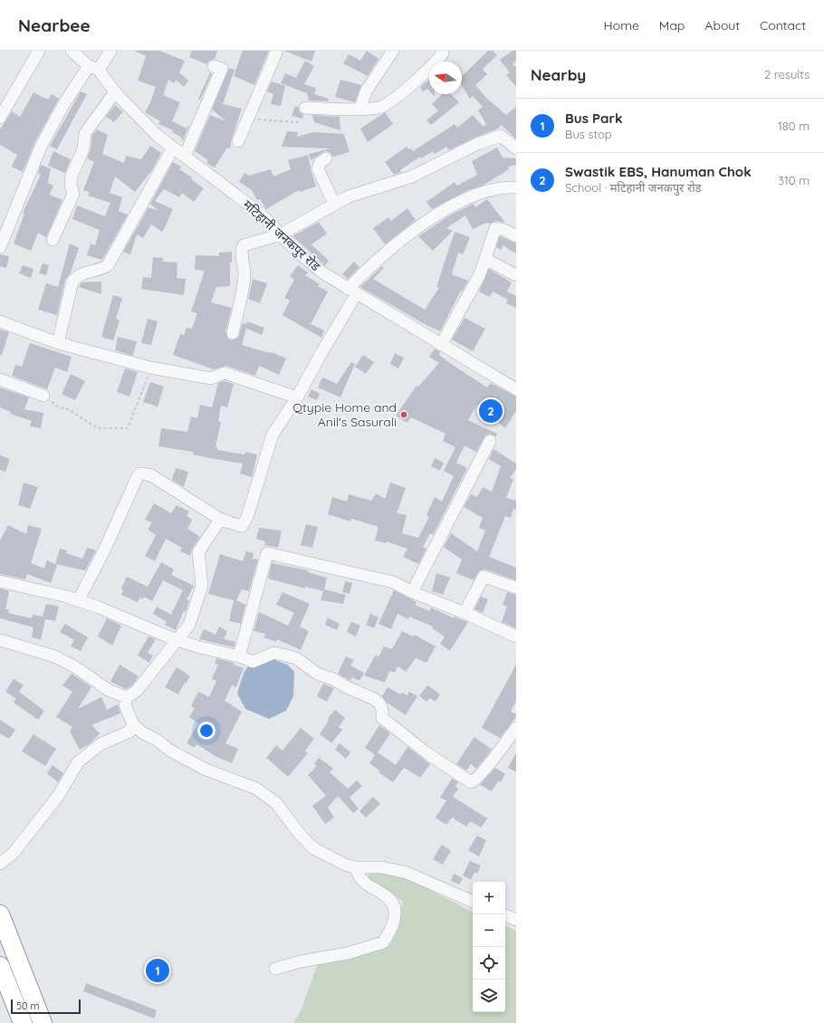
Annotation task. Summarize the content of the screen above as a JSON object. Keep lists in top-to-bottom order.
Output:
{
  "streets": {
    "street": ["मटिहानी जनकपुर रोड"]
  },
  "places": ["Qtypie Home and Anil's Sasurali"],
  "scale_bar": "50 m",
  "north": "left",
  "page": {
    "header": "Nearbee",
    "nav": [
      "Home",
      "Map",
      "About",
      "Contact"
    ],
    "heading": ["Nearby", "2 results"],
    "list": [
      {
        "mark": "1",
        "name": "Bus Park",
        "note": "Bus stop",
        "value": "180 m"
      },
      {
        "mark": "2",
        "name": "Swastik EBS, Hanuman Chok",
        "note": "School · मटिहानी जनकपुर रोड",
        "value": "310 m"
      }
    ],
    "pins": ["2", "1"],
    "map_buttons": ["+", "−"],
    "scale": "50 m"
  }
}
